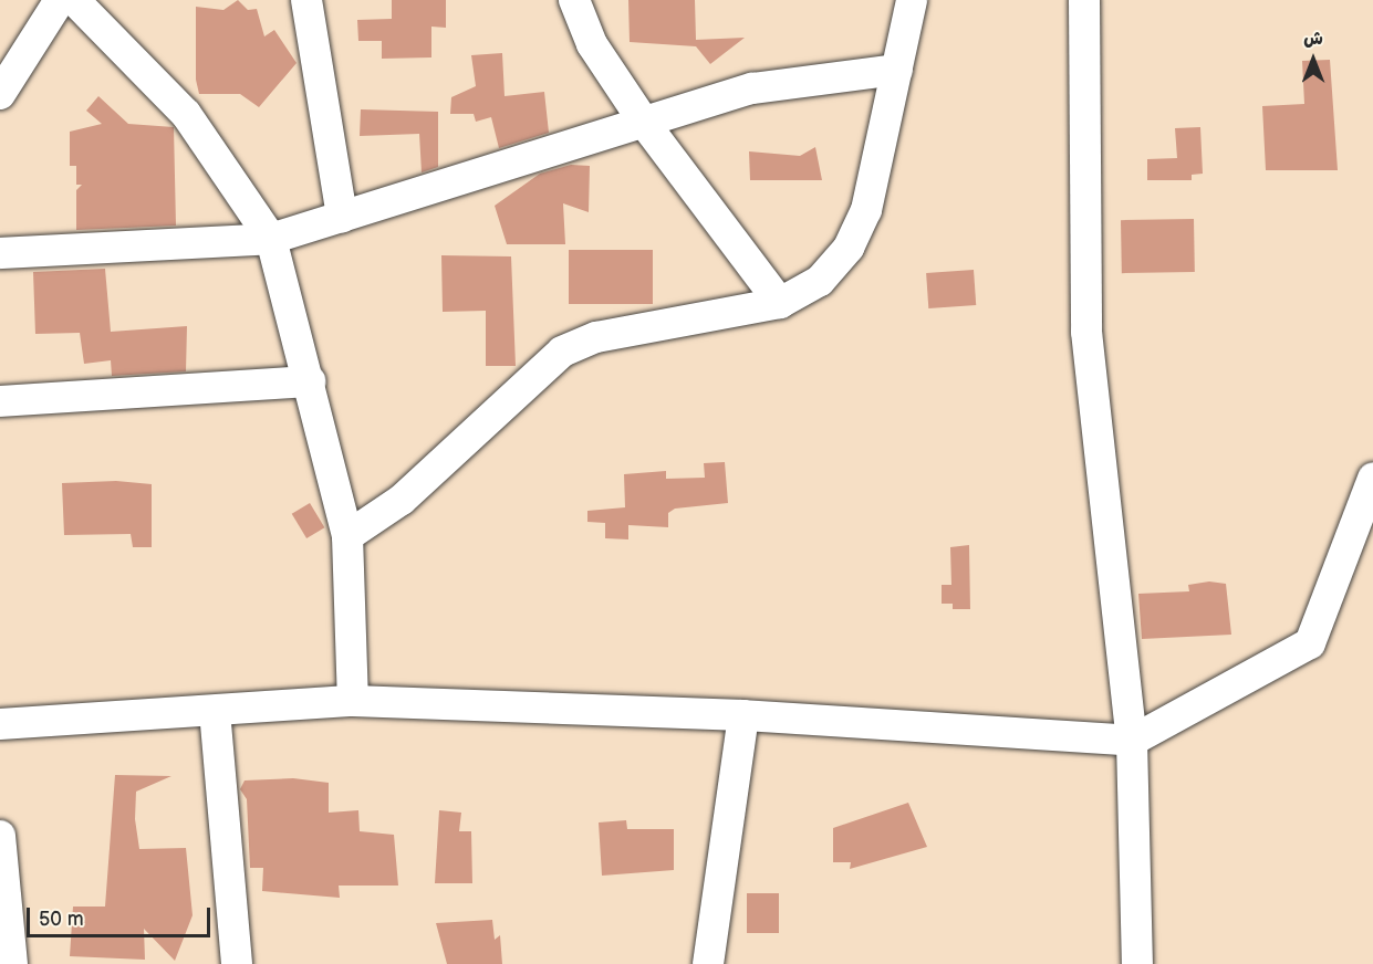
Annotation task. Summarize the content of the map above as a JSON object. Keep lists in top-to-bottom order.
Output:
{
  "scale_bar": "50 m",
  "north": "top"
}
